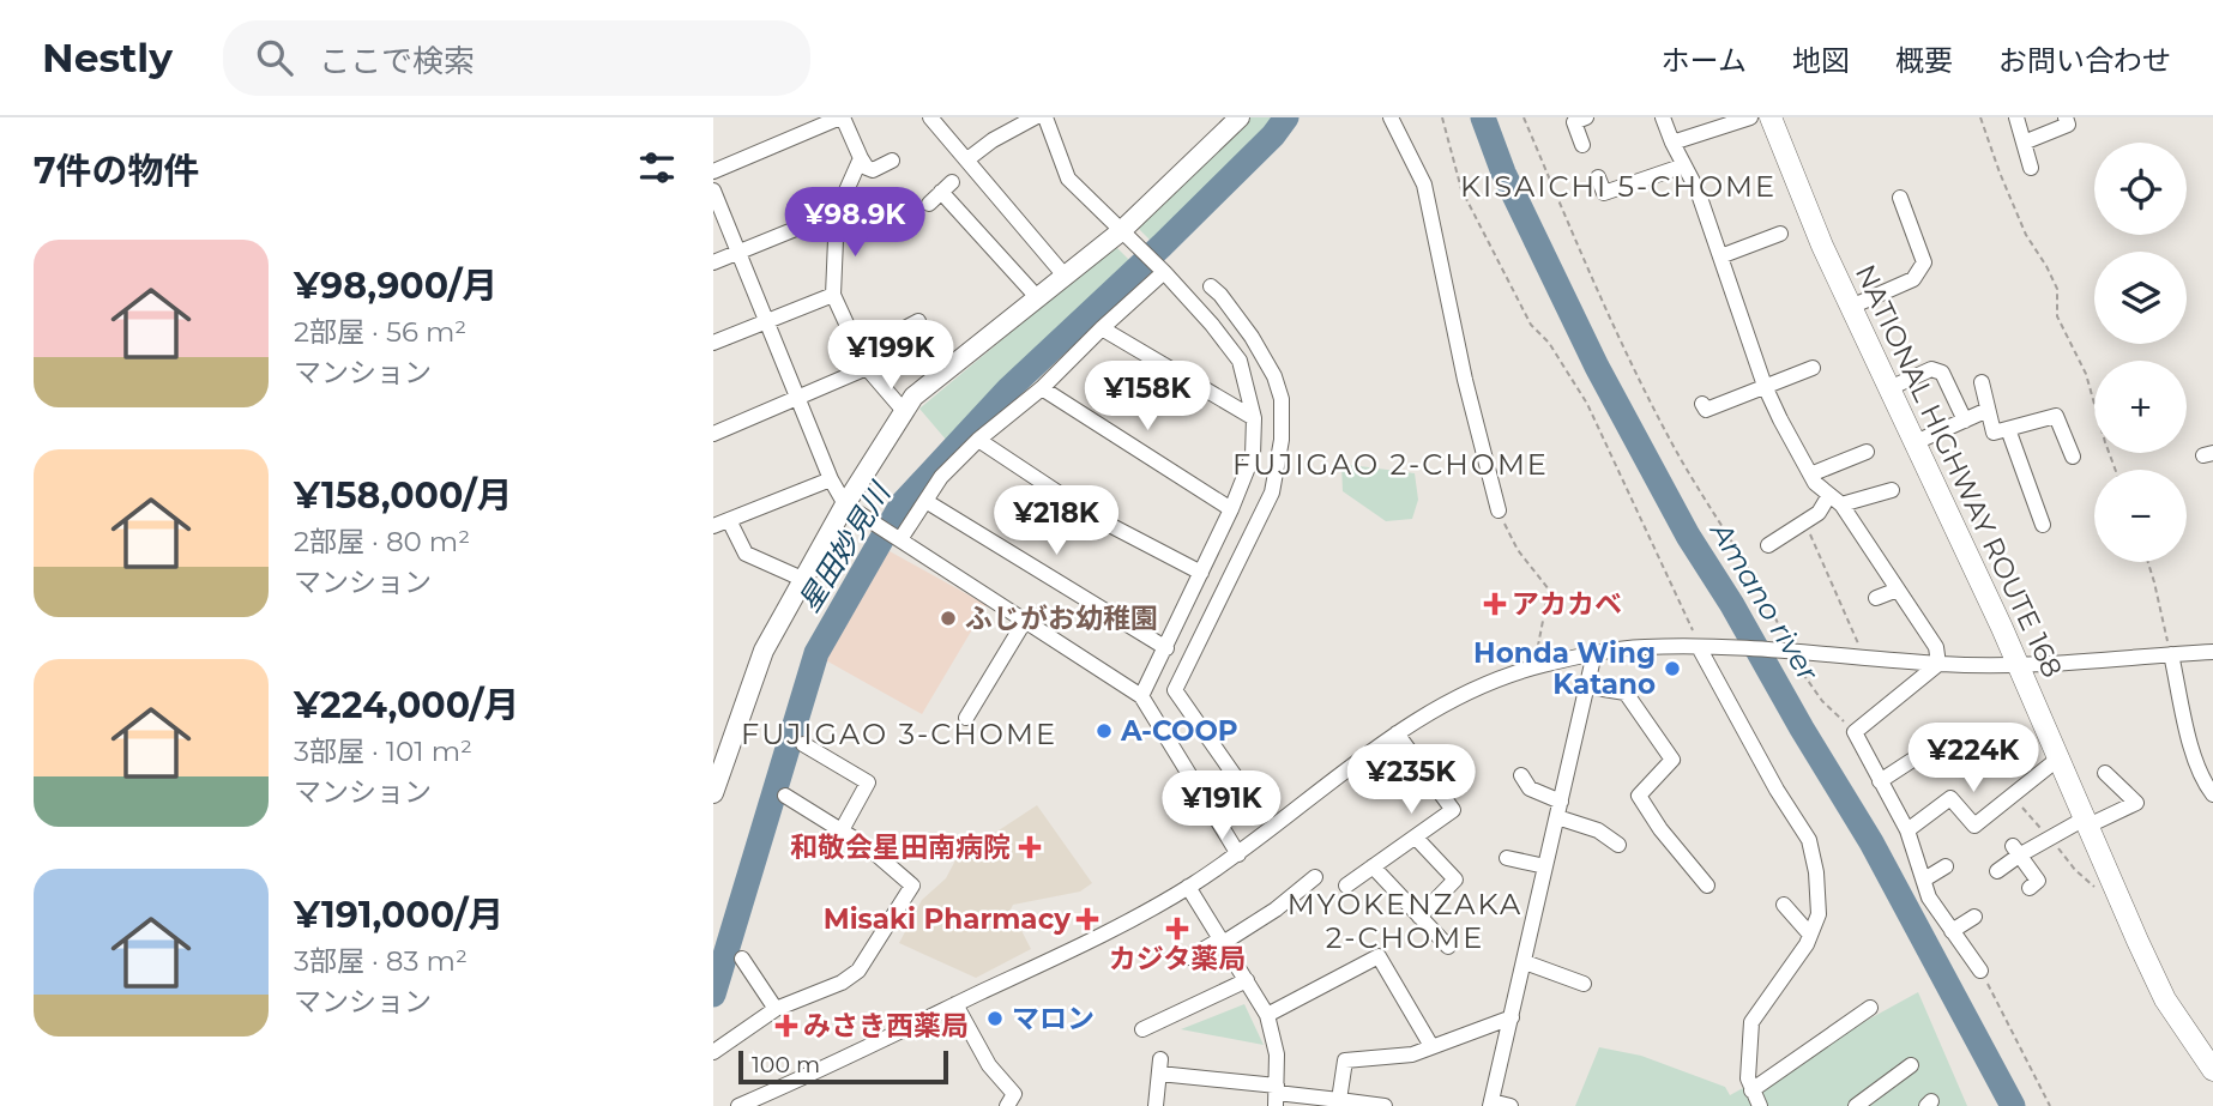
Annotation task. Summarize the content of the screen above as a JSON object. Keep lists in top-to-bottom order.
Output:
{
  "streets": {
    "highway": ["NATIONAL HIGHWAY ROUTE 168"]
  },
  "districts": [
    "KISAICHI 5-CHOME",
    "FUJIGAO 2-CHOME",
    "FUJIGAO 3-CHOME",
    "MYOKENZAKA 2-CHOME"
  ],
  "water": ["星田妙見川", "Amano river"],
  "places": {
    "health": [
      "アカカベ",
      "和敬会星田南病院",
      "Misaki Pharmacy",
      "カジタ薬局",
      "みさき西薬局"
    ],
    "other": [
      "ふじがお幼稚園",
      "Honda Wing Katano",
      "A-COOP",
      "マロン"
    ]
  },
  "scale_bar": "100 m",
  "page": {
    "header": "Nestly",
    "search": "ここで検索",
    "nav": [
      "ホーム",
      "地図",
      "概要",
      "お問い合わせ"
    ],
    "heading": "7件の物件",
    "map_buttons": ["+", "−"],
    "price": [
      "¥98.9K",
      "¥199K",
      "¥158K",
      "¥218K",
      "¥224K",
      "¥235K",
      "¥191K"
    ],
    "list": [
      {
        "name": "¥98,900/月",
        "note": "2部屋 · 56 m² · マンション"
      },
      {
        "name": "¥158,000/月",
        "note": "2部屋 · 80 m² · マンション"
      },
      {
        "name": "¥224,000/月",
        "note": "3部屋 · 101 m² · マンション"
      },
      {
        "name": "¥191,000/月",
        "note": "3部屋 · 83 m² · マンション"
      }
    ],
    "scale": "100 m"
  }
}
